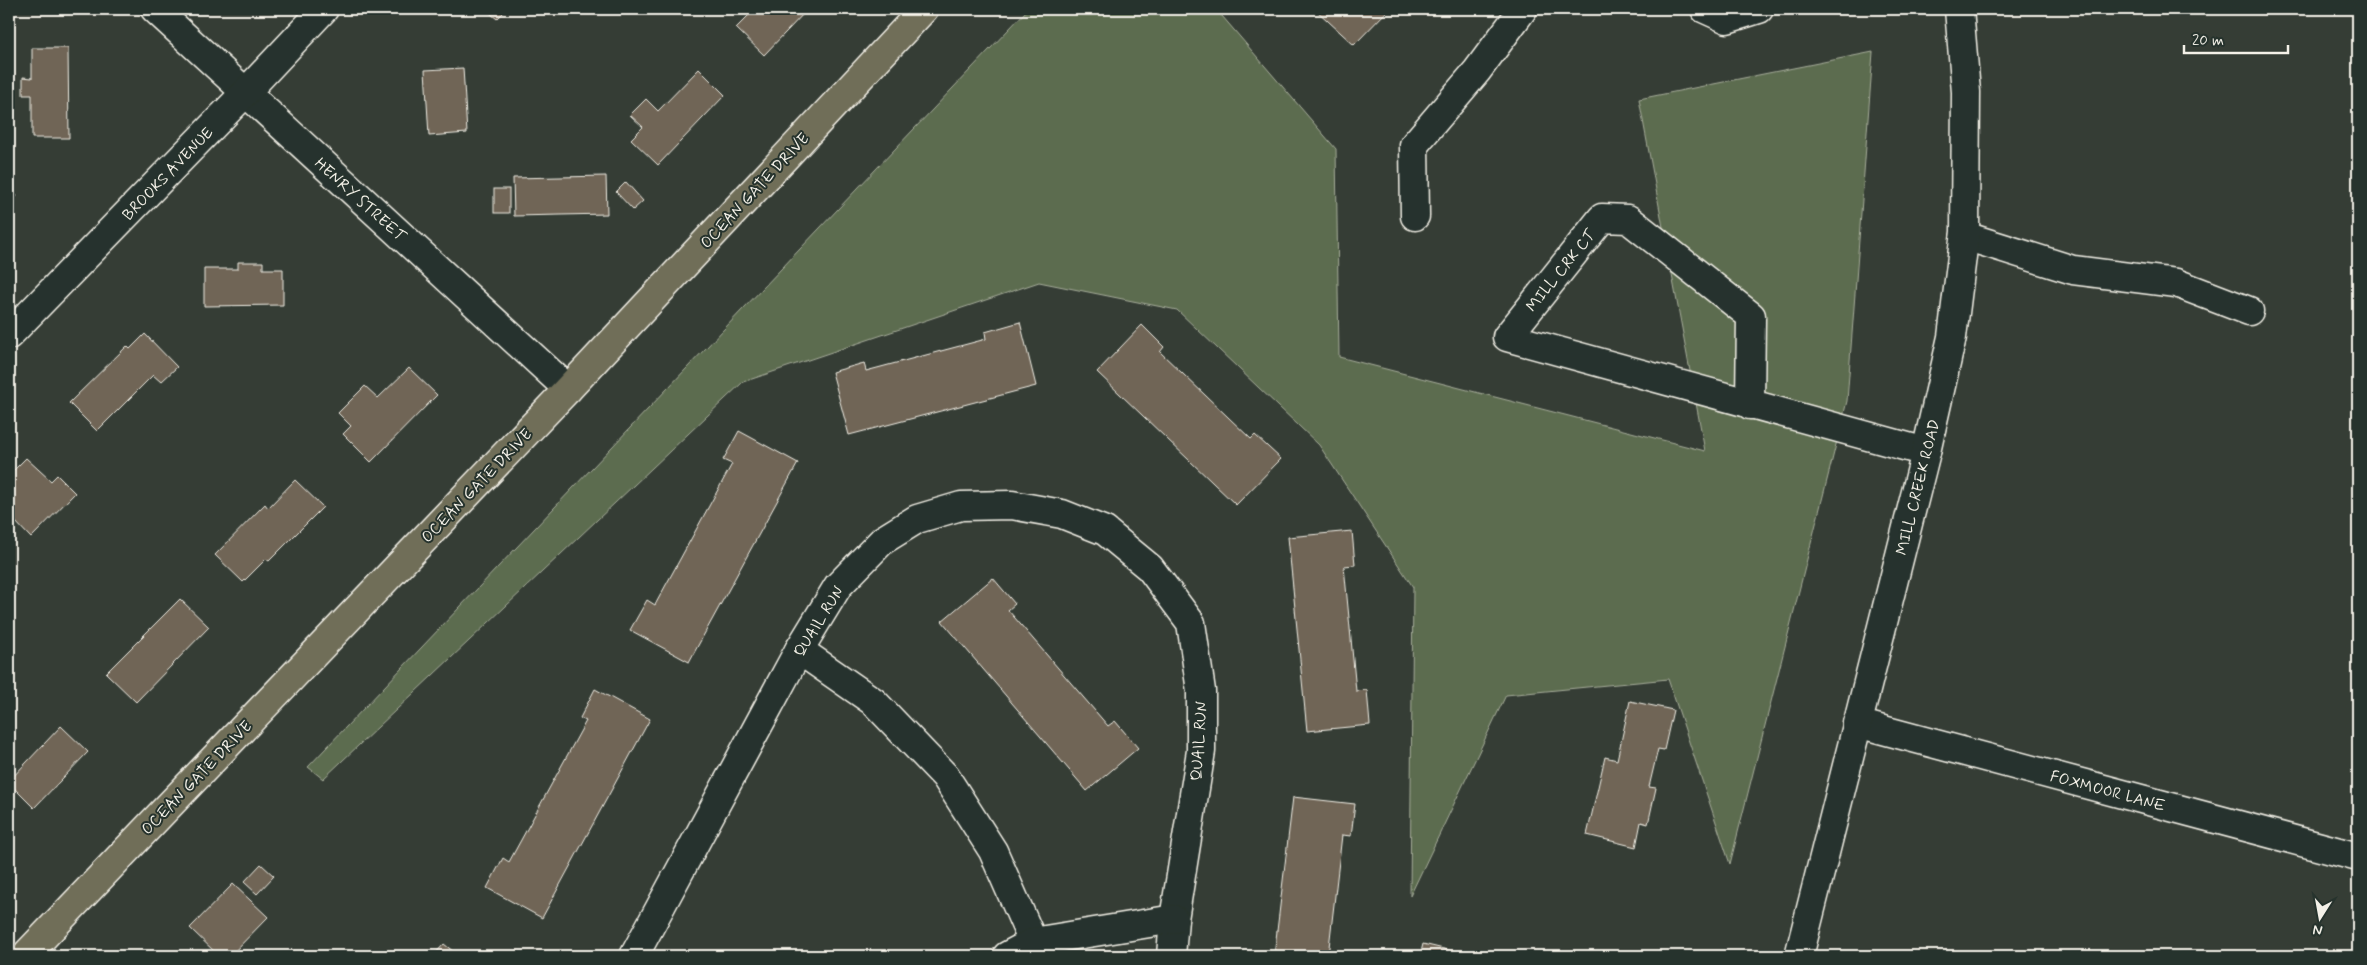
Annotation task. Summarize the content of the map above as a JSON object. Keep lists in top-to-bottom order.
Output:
{
  "streets": {
    "main road": ["OCEAN GATE DRIVE"],
    "street": [
      "BROOKS AVENUE",
      "HENRY STREET",
      "MILL CRK CT",
      "MILL CREEK ROAD",
      "QUAIL RUN",
      "FOXMOOR LANE"
    ]
  },
  "crossings": [
    ["BROOKS AVENUE", "HENRY STREET"],
    ["OCEAN GATE DRIVE", "HENRY STREET"],
    ["MILL CRK CT", "MILL CREEK ROAD"],
    ["MILL CREEK ROAD", "FOXMOOR LANE"]
  ],
  "scale_bar": "20 m",
  "north": "bottom"
}
